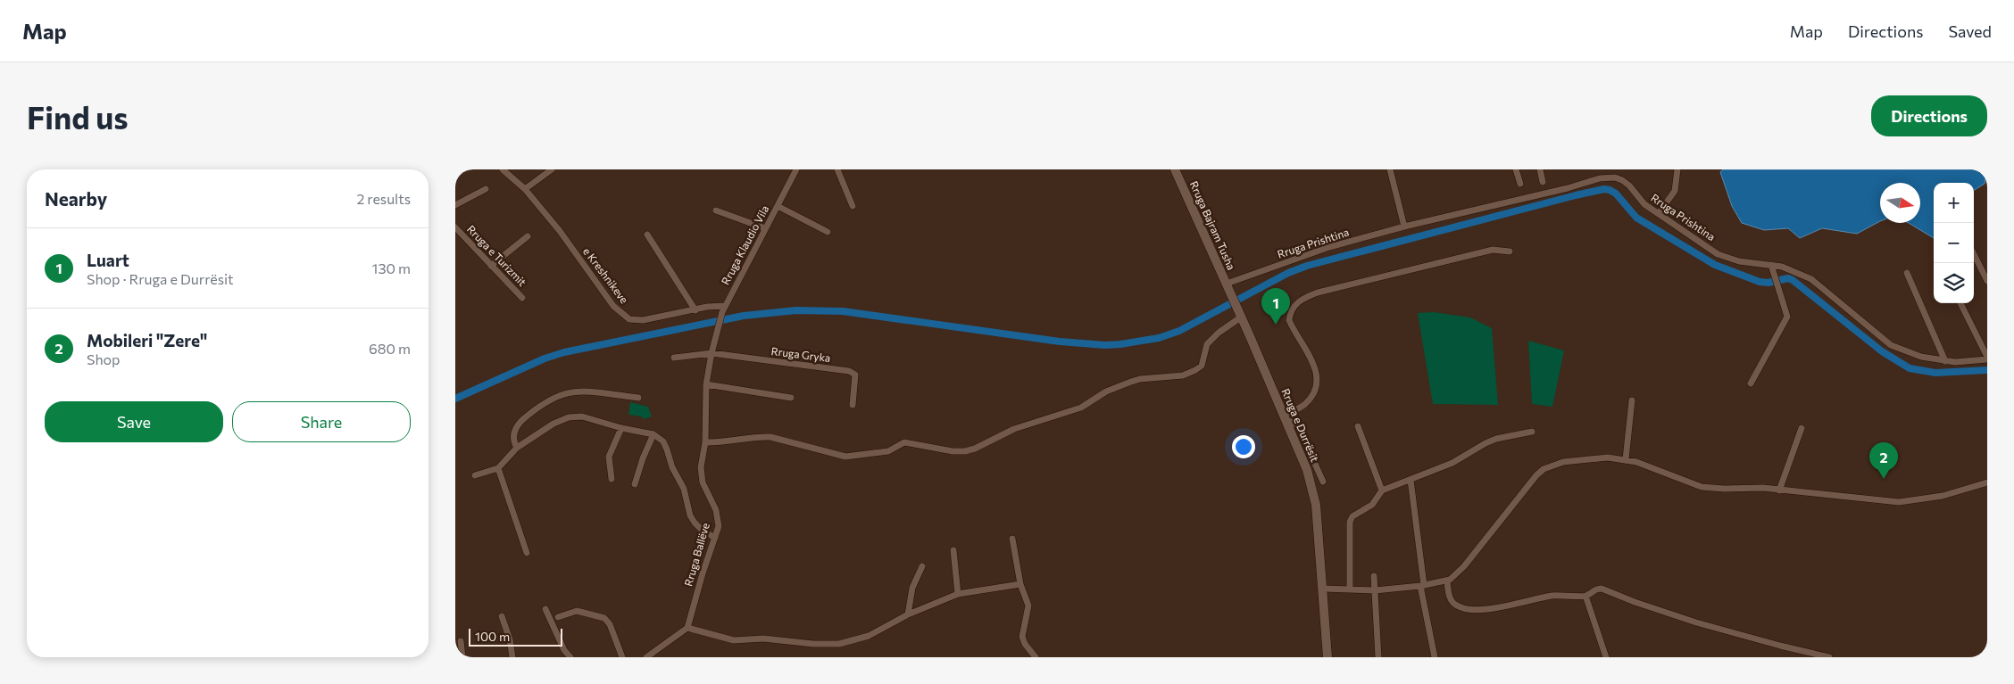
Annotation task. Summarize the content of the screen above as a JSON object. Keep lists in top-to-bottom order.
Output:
{
  "streets": {
    "main road": ["Rruga Bajram Tusha", "Rruga e Durrësit"],
    "street": [
      "Rruga Prishtina",
      "Rruga Klaudio Vila",
      "Rruga e Turizmit",
      "e Kreshnikeve",
      "Rruga Gryka",
      "Rruga Ballëve"
    ]
  },
  "crossings": [
    ["Rruga Prishtina", "Rruga Bajram Tusha"],
    ["Rruga Prishtina", "Rruga e Durrësit"],
    ["Rruga Bajram Tusha", "Rruga e Durrësit"],
    ["Rruga Klaudio Vila", "e Kreshnikeve"],
    ["Rruga Klaudio Vila", "Rruga Ballëve"],
    ["Rruga Gryka", "Rruga Ballëve"]
  ],
  "scale_bar": "100 m",
  "north": "right",
  "page": {
    "header": "Map",
    "nav": ["Map", "Directions", "Saved"],
    "buttons": [
      "Directions",
      ["Save", "Share"]
    ],
    "title": "Find us",
    "heading": ["Nearby", "2 results"],
    "map_buttons": ["+", "−"],
    "list": [
      {
        "mark": "1",
        "name": "Luart",
        "note": "Shop · Rruga e Durrësit",
        "value": "130 m"
      },
      {
        "mark": "2",
        "name": "Mobileri \"Zere\"",
        "note": "Shop",
        "value": "680 m"
      }
    ],
    "pins": ["1", "2"],
    "scale": "100 m"
  }
}
